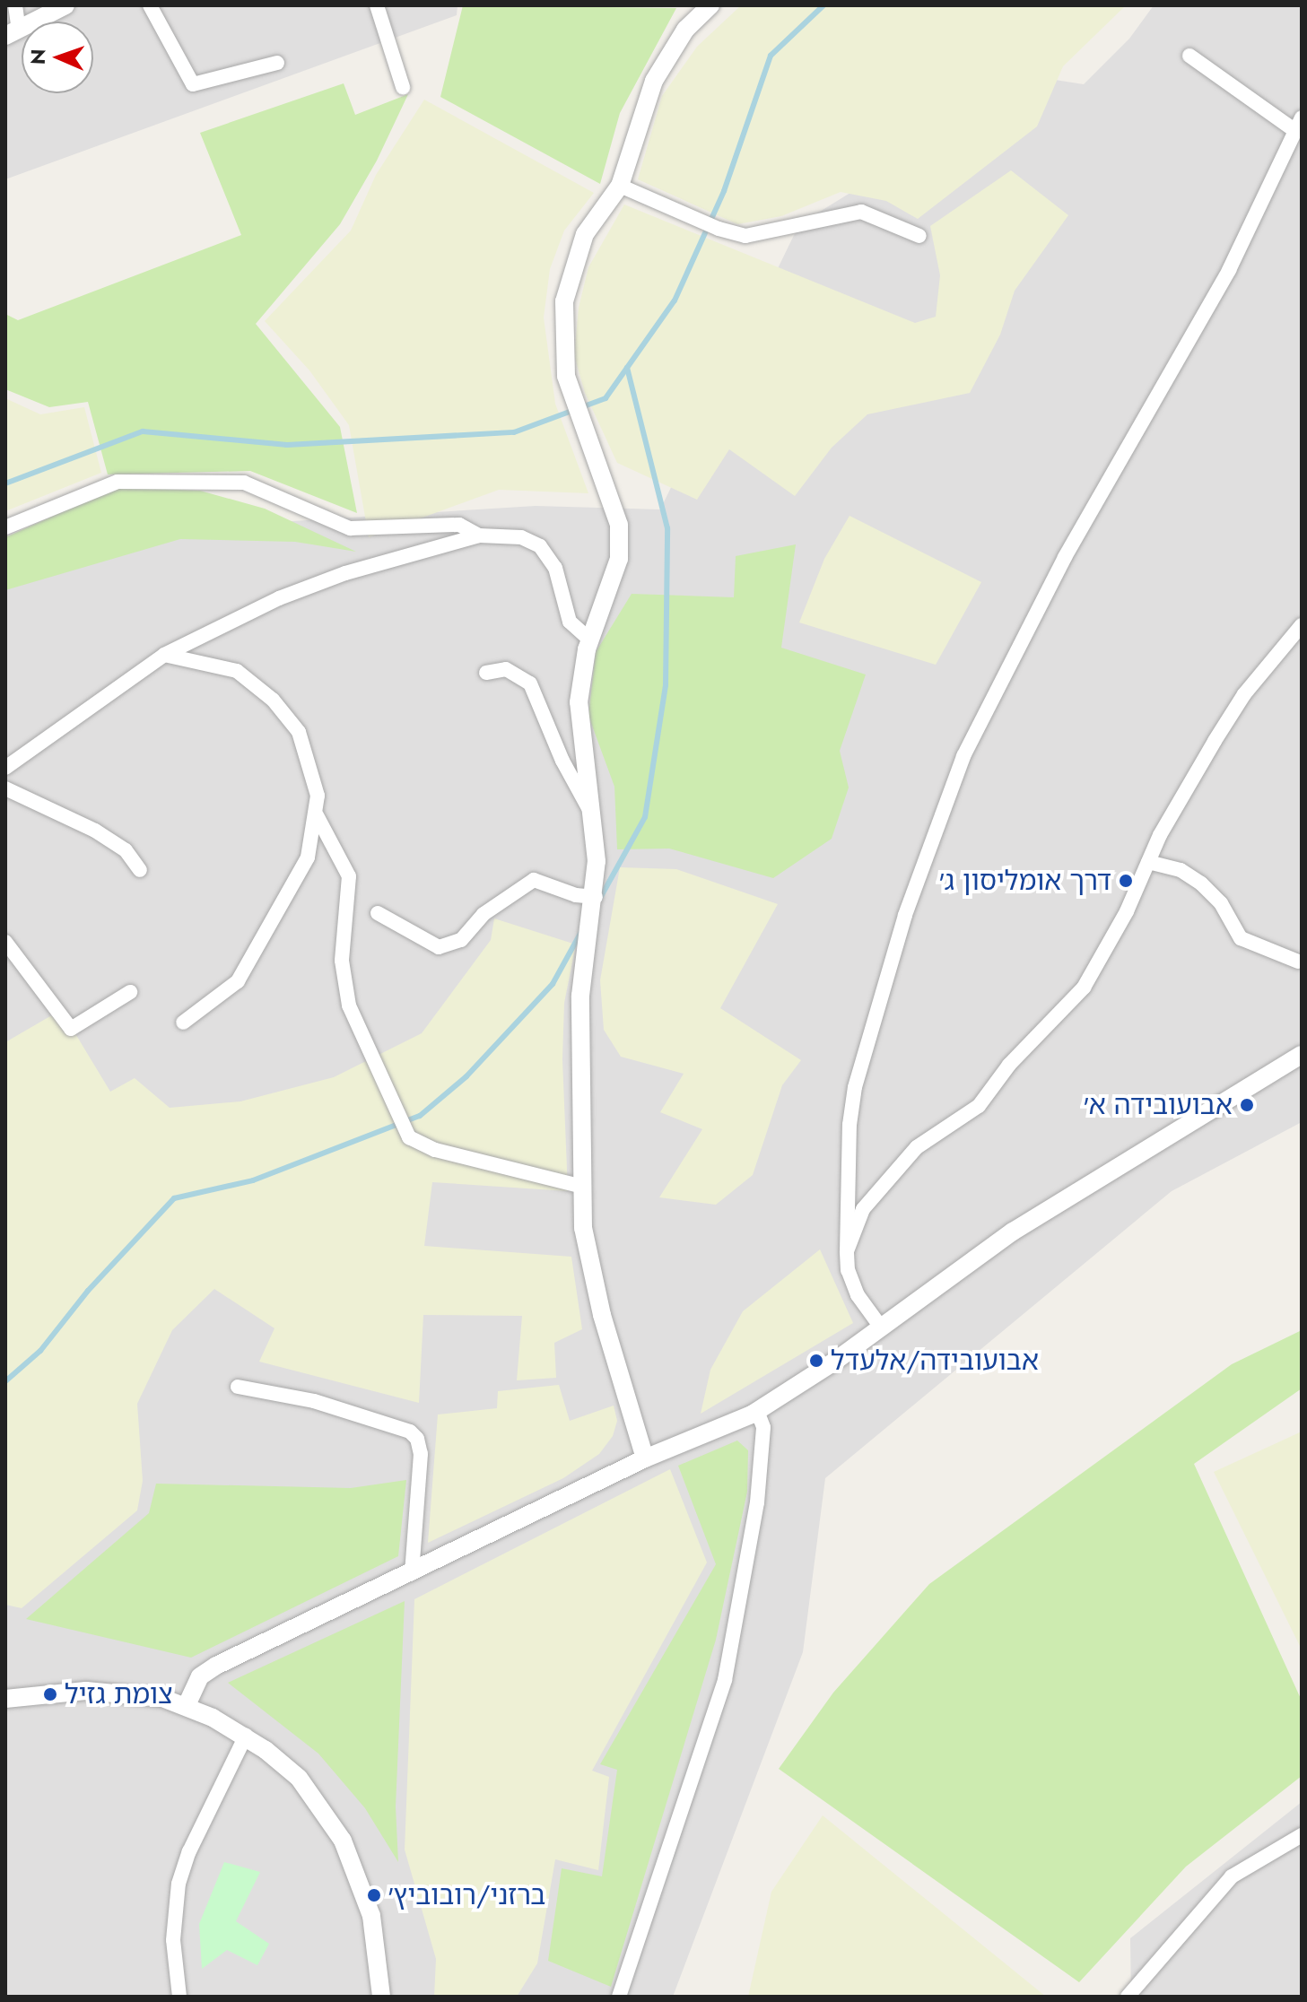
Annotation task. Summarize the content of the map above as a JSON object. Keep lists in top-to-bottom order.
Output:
{
  "places": [
    "דרך אומליסון ג׳",
    "אבועובידה א׳",
    "אבועובידה/אלעדל",
    "צומת גזיל",
    "ברזני/רובוביץ׳"
  ],
  "north": "left"
}
